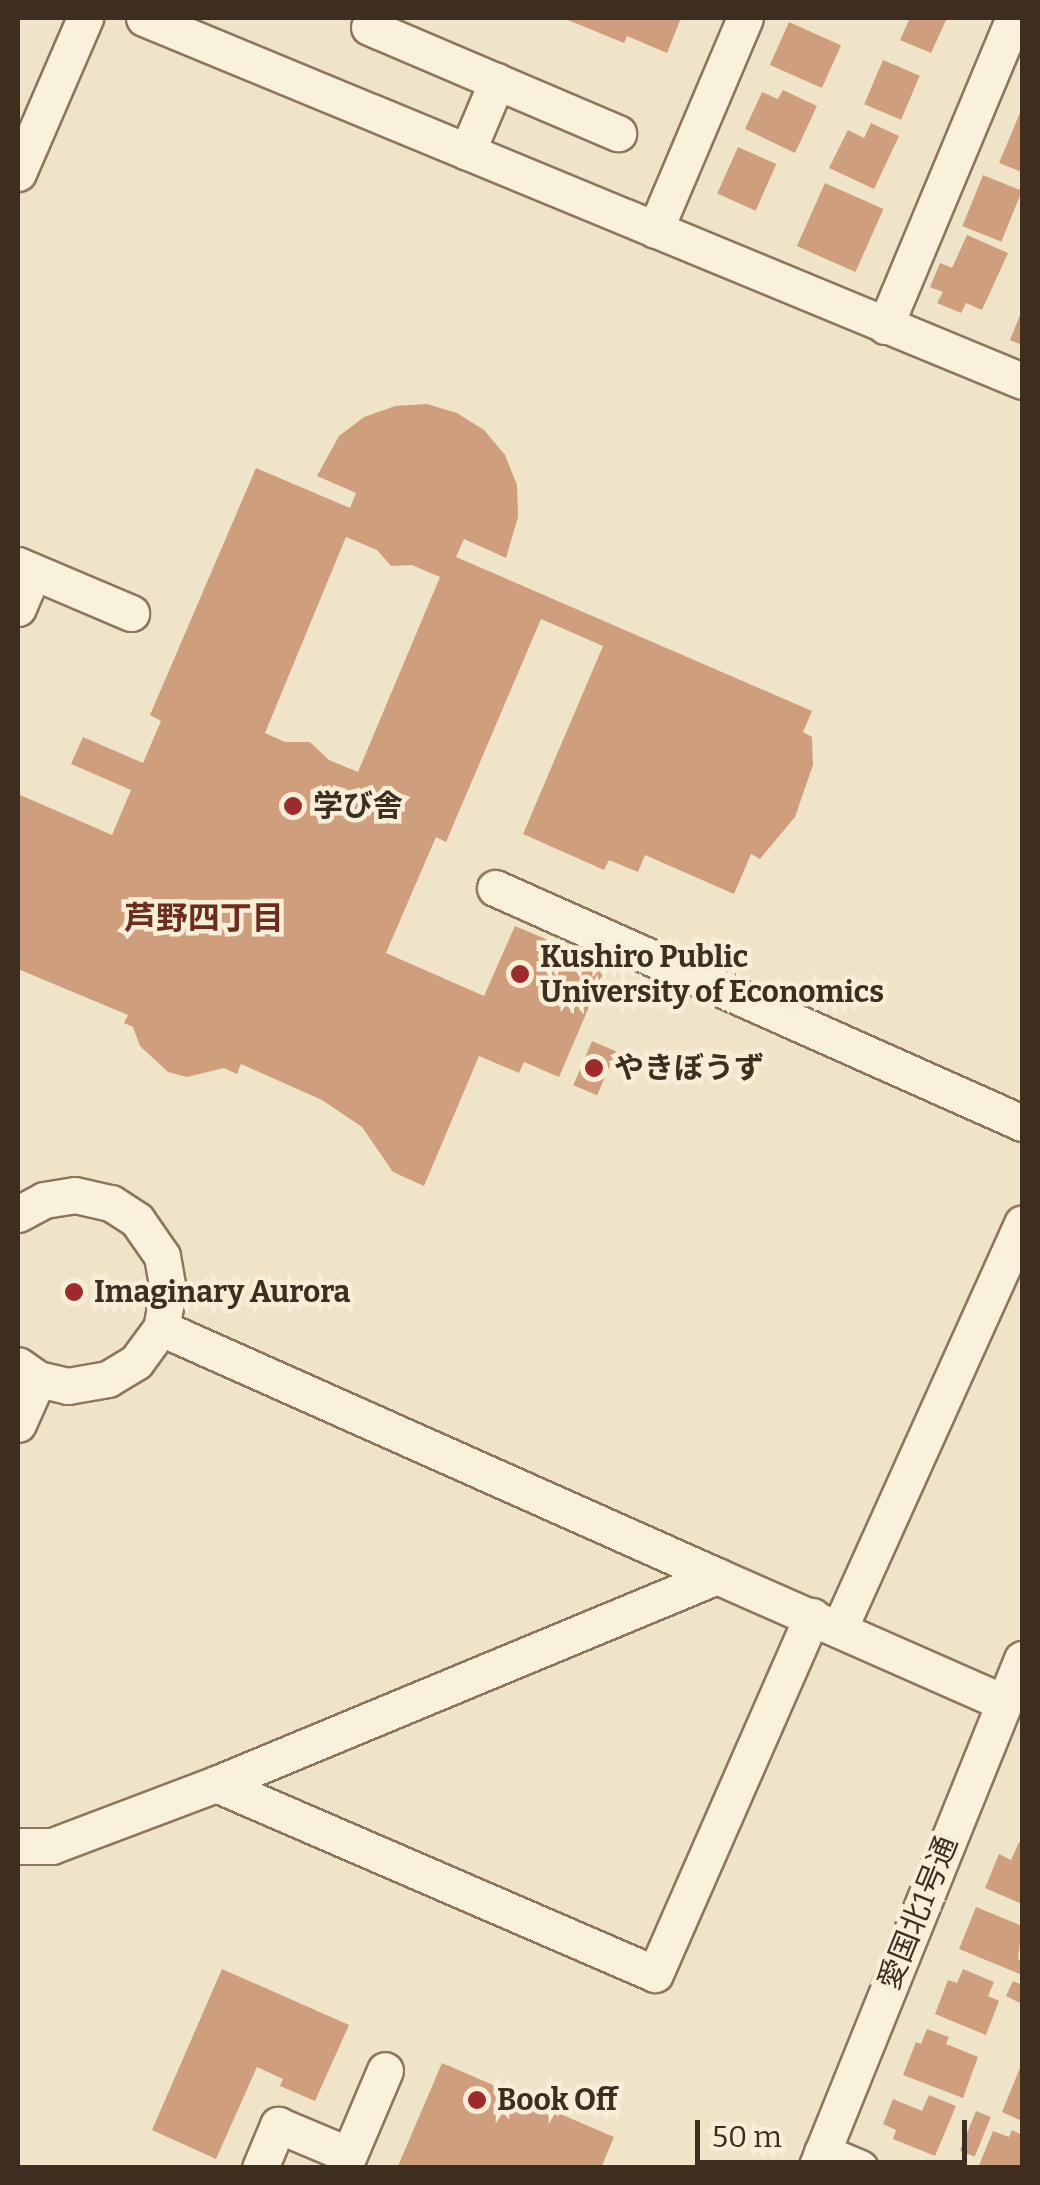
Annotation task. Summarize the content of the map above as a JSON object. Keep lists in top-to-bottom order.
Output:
{
  "streets": {
    "street": ["愛国北1号通"]
  },
  "districts": ["芦野四丁目"],
  "places": [
    "学び舎",
    "Kushiro Public University of Economics",
    "やきぼうず",
    "Imaginary Aurora",
    "Book Off"
  ],
  "scale_bar": "50 m"
}
